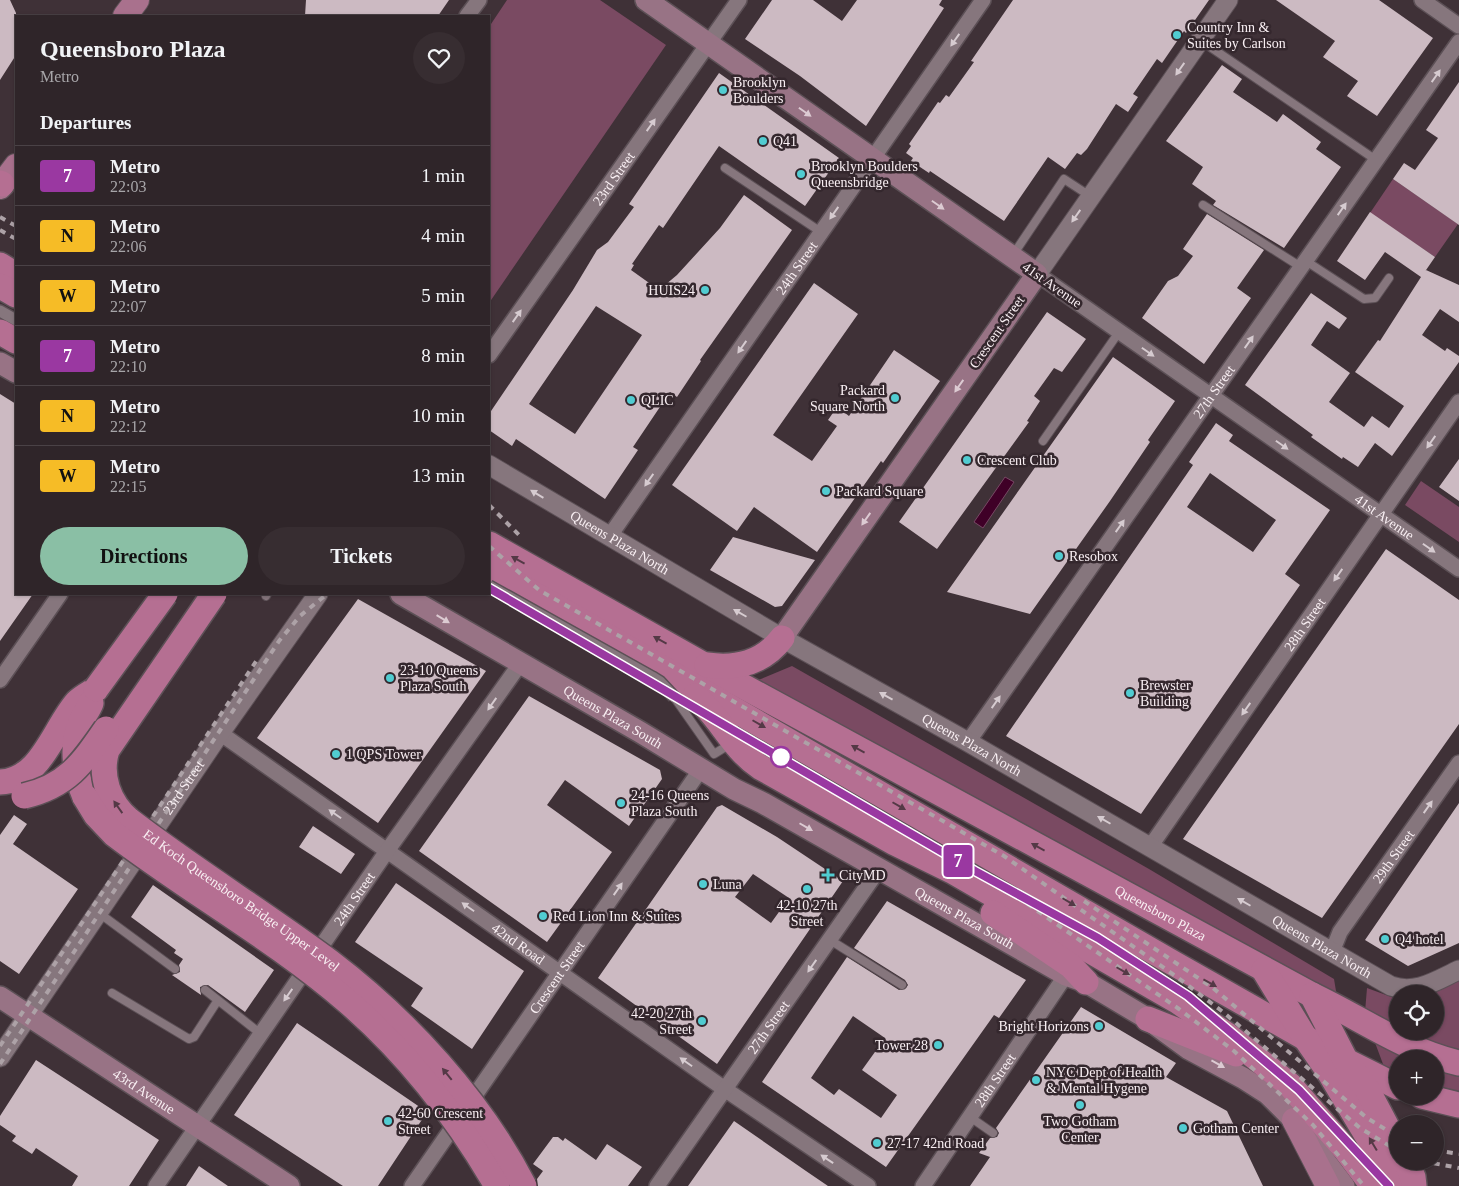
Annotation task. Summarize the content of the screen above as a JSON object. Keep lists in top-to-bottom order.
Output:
{
  "streets": {
    "highway": ["Ed Koch Queensboro Bridge Upper Level", "Queensboro Plaza"],
    "main road": [
      "41st Avenue",
      "Crescent Street",
      "Queens Plaza South",
      "43rd Avenue"
    ],
    "street": [
      "23rd Street",
      "24th Street",
      "27th Street",
      "Queens Plaza North",
      "28th Street",
      "29th Street",
      "42nd Road"
    ]
  },
  "crossings": [
    ["23rd Street", "41st Avenue"],
    ["23rd Street", "42nd Road"],
    ["23rd Street", "43rd Avenue"],
    ["24th Street", "41st Avenue"],
    ["24th Street", "Queens Plaza North"],
    ["24th Street", "Queens Plaza South"],
    ["24th Street", "42nd Road"],
    ["24th Street", "43rd Avenue"],
    ["41st Avenue", "Crescent Street"],
    ["41st Avenue", "27th Street"],
    ["41st Avenue", "28th Street"],
    ["Crescent Street", "Queens Plaza North"],
    ["Crescent Street", "Queens Plaza South"],
    ["Crescent Street", "42nd Road"],
    ["27th Street", "Queens Plaza North"],
    ["27th Street", "Queens Plaza South"],
    ["27th Street", "42nd Road"],
    ["Queens Plaza North", "28th Street"],
    ["Queens Plaza North", "29th Street"],
    ["28th Street", "Queens Plaza South"]
  ],
  "one_way": [
    "23rd Street",
    "24th Street",
    "41st Avenue",
    "Queens Plaza North",
    "28th Street",
    "Queens Plaza South",
    "29th Street",
    "42nd Road"
  ],
  "places": {
    "other": [
      "Country Inn & Suites by Carlson",
      "Brooklyn Boulders",
      "Q41",
      "Brooklyn Boulders Queensbridge",
      "HUIS24",
      "Packard Square North",
      "QLIC",
      "Crescent Club",
      "Packard Square",
      "Resobox",
      "23-10 Queens Plaza South",
      "Brewster Building",
      "1 QPS Tower",
      "24-16 Queens Plaza South",
      "Luna",
      "42-10 27th Street",
      "Red Lion Inn & Suites",
      "Q4 hotel",
      "42-20 27th Street",
      "Bright Horizons",
      "Tower 28",
      "NYC Dept of Health & Mental Hygene",
      "Two Gotham Center",
      "42-60 Crescent Street",
      "Gotham Center",
      "27-17 42nd Road"
    ],
    "health": ["CityMD"]
  },
  "lines": ["metro line 7"],
  "page": {
    "on_map": "7",
    "heading": [
      ["Queensboro Plaza", "Metro"],
      "Departures"
    ],
    "list": [
      {
        "mark": "7",
        "name": "Metro",
        "note": "22:03",
        "value": "1 min"
      },
      {
        "mark": "N",
        "name": "Metro",
        "note": "22:06",
        "value": "4 min"
      },
      {
        "mark": "W",
        "name": "Metro",
        "note": "22:07",
        "value": "5 min"
      },
      {
        "mark": "7",
        "name": "Metro",
        "note": "22:10",
        "value": "8 min"
      },
      {
        "mark": "N",
        "name": "Metro",
        "note": "22:12",
        "value": "10 min"
      },
      {
        "mark": "W",
        "name": "Metro",
        "note": "22:15",
        "value": "13 min"
      }
    ],
    "buttons": ["Directions", "Tickets"],
    "map_buttons": ["+", "−"]
  }
}
